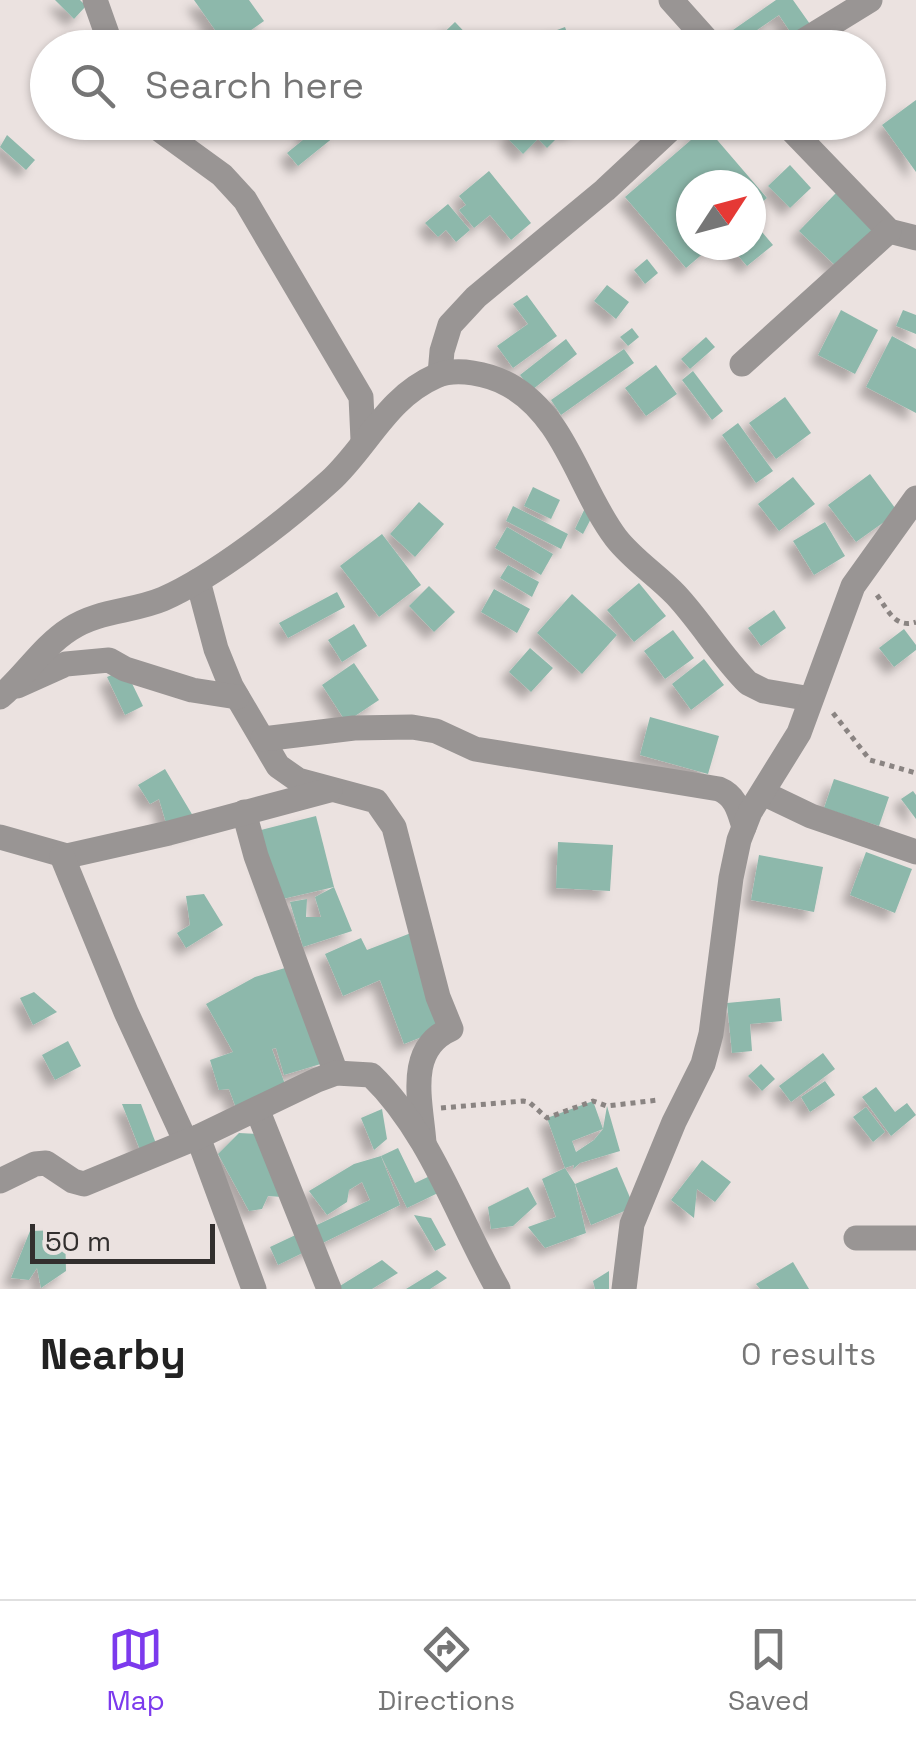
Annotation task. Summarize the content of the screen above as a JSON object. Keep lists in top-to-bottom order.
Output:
{
  "scale_bar": "50 m",
  "north": "top right",
  "page": {
    "search": "Search here",
    "scale": "50 m",
    "heading": ["Nearby", "0 results"],
    "nav": ["Map", "Directions", "Saved"]
  }
}
